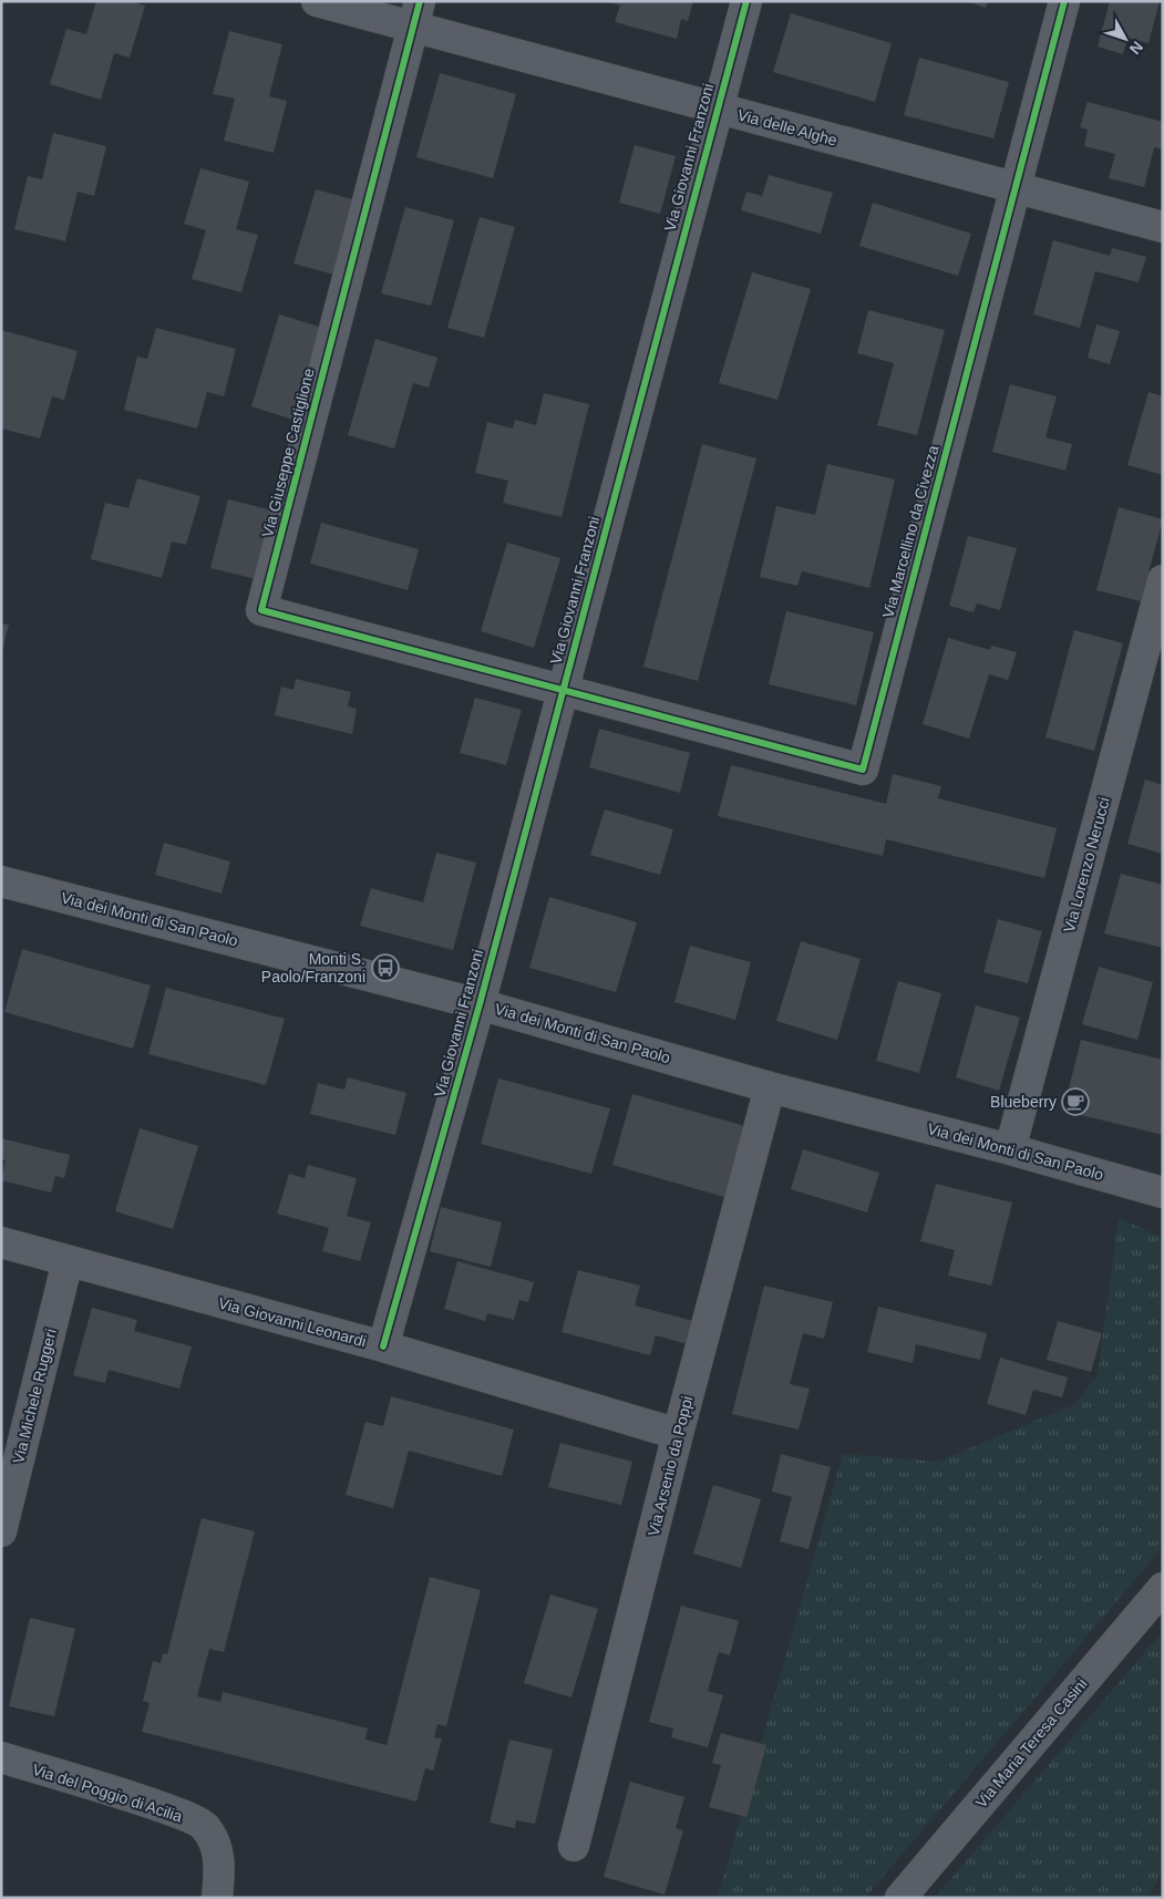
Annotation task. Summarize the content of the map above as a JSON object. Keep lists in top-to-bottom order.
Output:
{
  "streets": {
    "street": [
      "Via delle Alghe",
      "Via Giovanni Franzoni",
      "Via Giuseppe Castiglione",
      "Via Marcellino da Civezza",
      "Via Lorenzo Nerucci",
      "Via dei Monti di San Paolo",
      "Via Giovanni Leonardi",
      "Via Michele Ruggeri",
      "Via Arsenio da Poppi",
      "Via Maria Teresa Casini",
      "Via del Poggio di Acilia"
    ]
  },
  "crossings": [
    ["Via delle Alghe", "Via Giovanni Franzoni"],
    ["Via delle Alghe", "Via Giuseppe Castiglione"],
    ["Via delle Alghe", "Via Marcellino da Civezza"],
    ["Via Giovanni Franzoni", "Via Giuseppe Castiglione"],
    ["Via Giovanni Franzoni", "Via Marcellino da Civezza"],
    ["Via Giovanni Franzoni", "Via dei Monti di San Paolo"],
    ["Via Giovanni Franzoni", "Via Giovanni Leonardi"],
    ["Via Giuseppe Castiglione", "Via Marcellino da Civezza"],
    ["Via Lorenzo Nerucci", "Via dei Monti di San Paolo"],
    ["Via dei Monti di San Paolo", "Via Arsenio da Poppi"],
    ["Via Giovanni Leonardi", "Via Michele Ruggeri"],
    ["Via Giovanni Leonardi", "Via Arsenio da Poppi"]
  ],
  "places": {
    "bus stop": ["Monti S. Paolo/Franzoni"],
    "cafe": ["Blueberry"]
  },
  "north": "bottom right"
}
